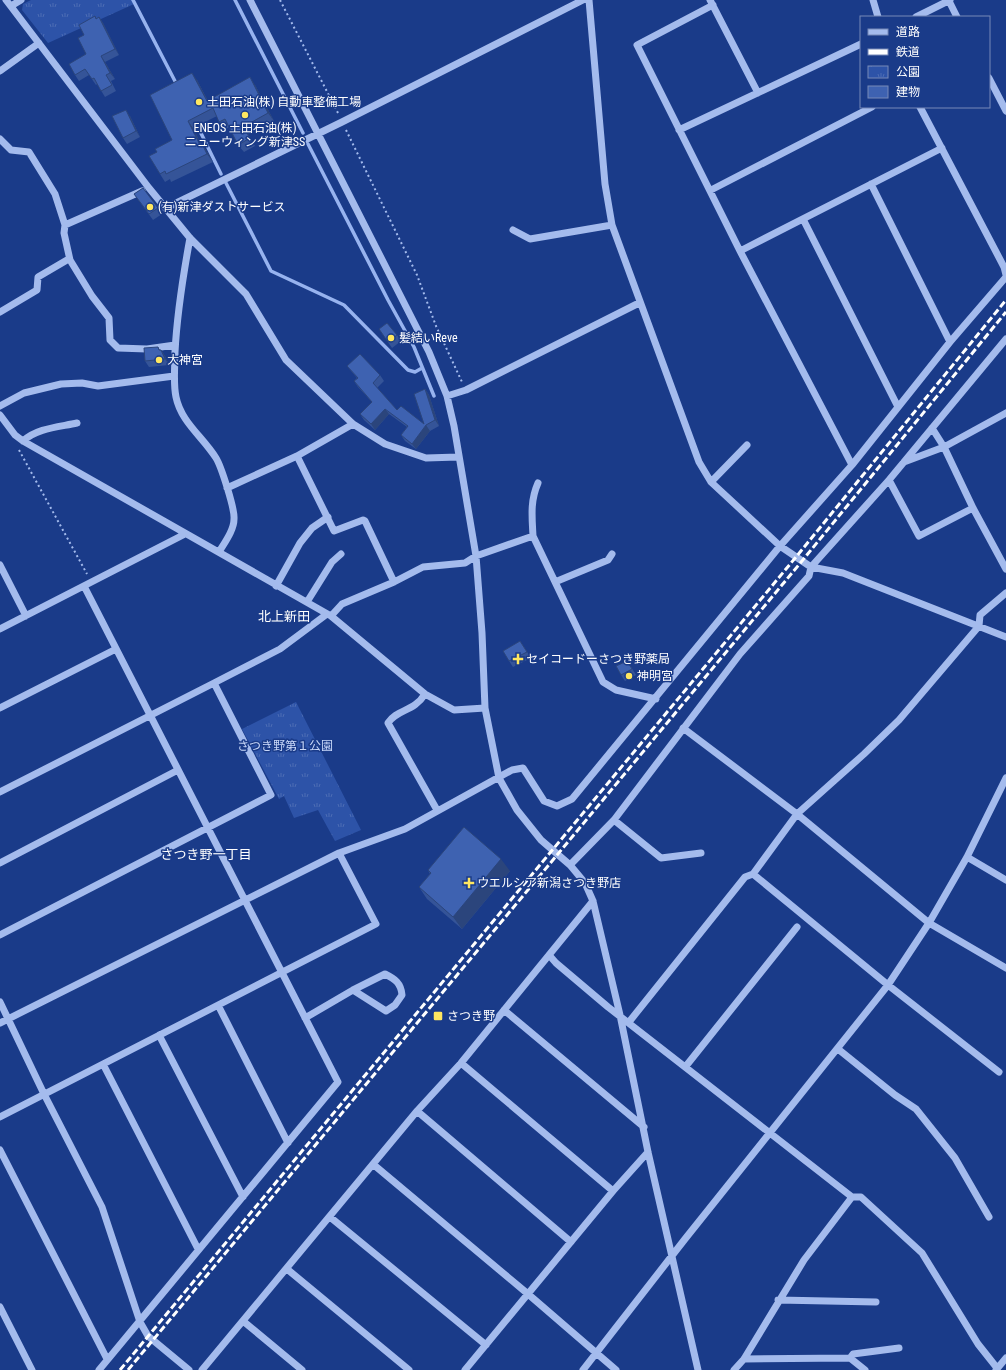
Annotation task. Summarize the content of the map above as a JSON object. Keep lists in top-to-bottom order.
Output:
{
  "districts": ["北上新田", "さつき野一丁目"],
  "parks": ["さつき野第１公園"],
  "places": {
    "other": [
      "土田石油(株) 自動車整備工場",
      "ENEOS 土田石油(株) ニューウィング新津SS",
      "(有)新津ダストサービス",
      "髪結いReve",
      "大神宮",
      "神明宮"
    ],
    "health": ["セイコードーさつき野薬局", "ウエルシア新潟さつき野店"],
    "transit": ["さつき野"]
  },
  "legend": [
    "道路",
    "鉄道",
    "公園",
    "建物"
  ]
}
